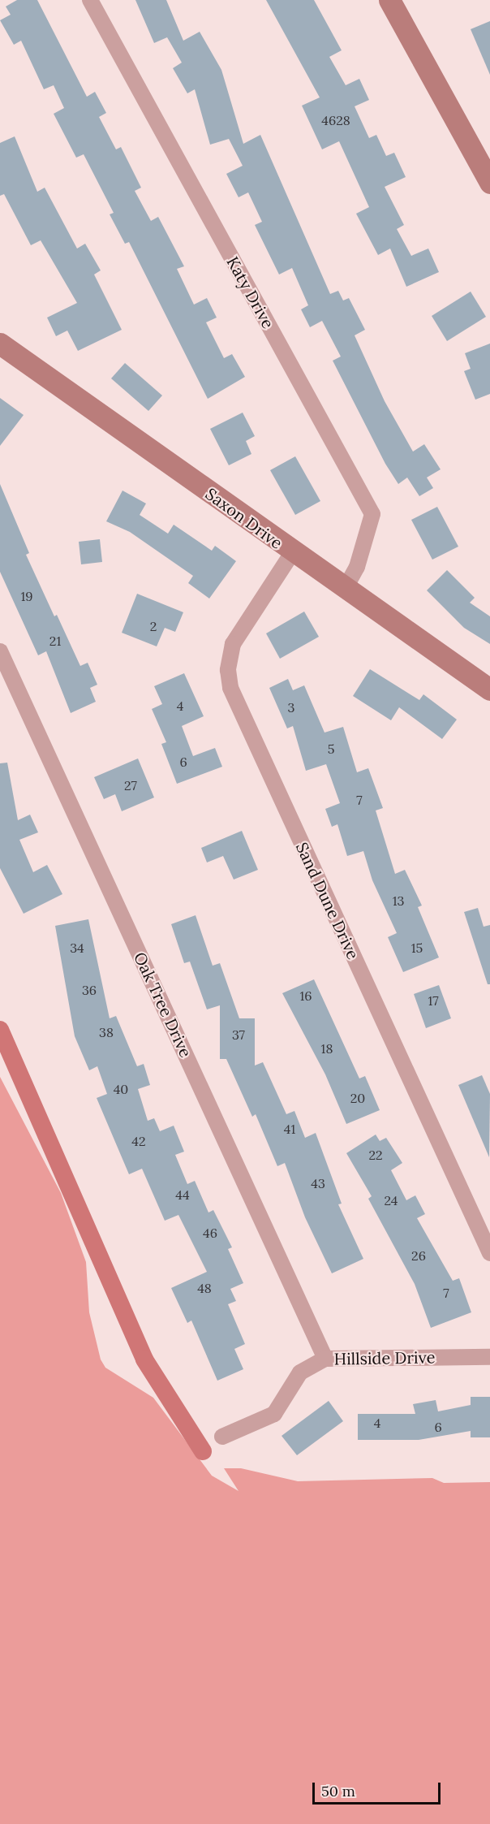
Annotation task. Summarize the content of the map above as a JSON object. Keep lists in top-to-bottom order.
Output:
{
  "streets": {
    "street": [
      "Katy Drive",
      "Saxon Drive",
      "Sand Dune Drive",
      "Oak Tree Drive",
      "Hillside Drive"
    ]
  },
  "crossings": [
    ["Katy Drive", "Saxon Drive"],
    ["Saxon Drive", "Sand Dune Drive"],
    ["Oak Tree Drive", "Hillside Drive"]
  ],
  "house_numbers": [
    "4628",
    "19",
    "2",
    "21",
    "4",
    "3",
    "5",
    "6",
    "27",
    "7",
    "13",
    "34",
    "15",
    "36",
    "16",
    "17",
    "38",
    "37",
    "18",
    "40",
    "20",
    "41",
    "42",
    "22",
    "43",
    "44",
    "24",
    "46",
    "26",
    "48",
    "7",
    "4",
    "6"
  ],
  "scale_bar": "50 m"
}
